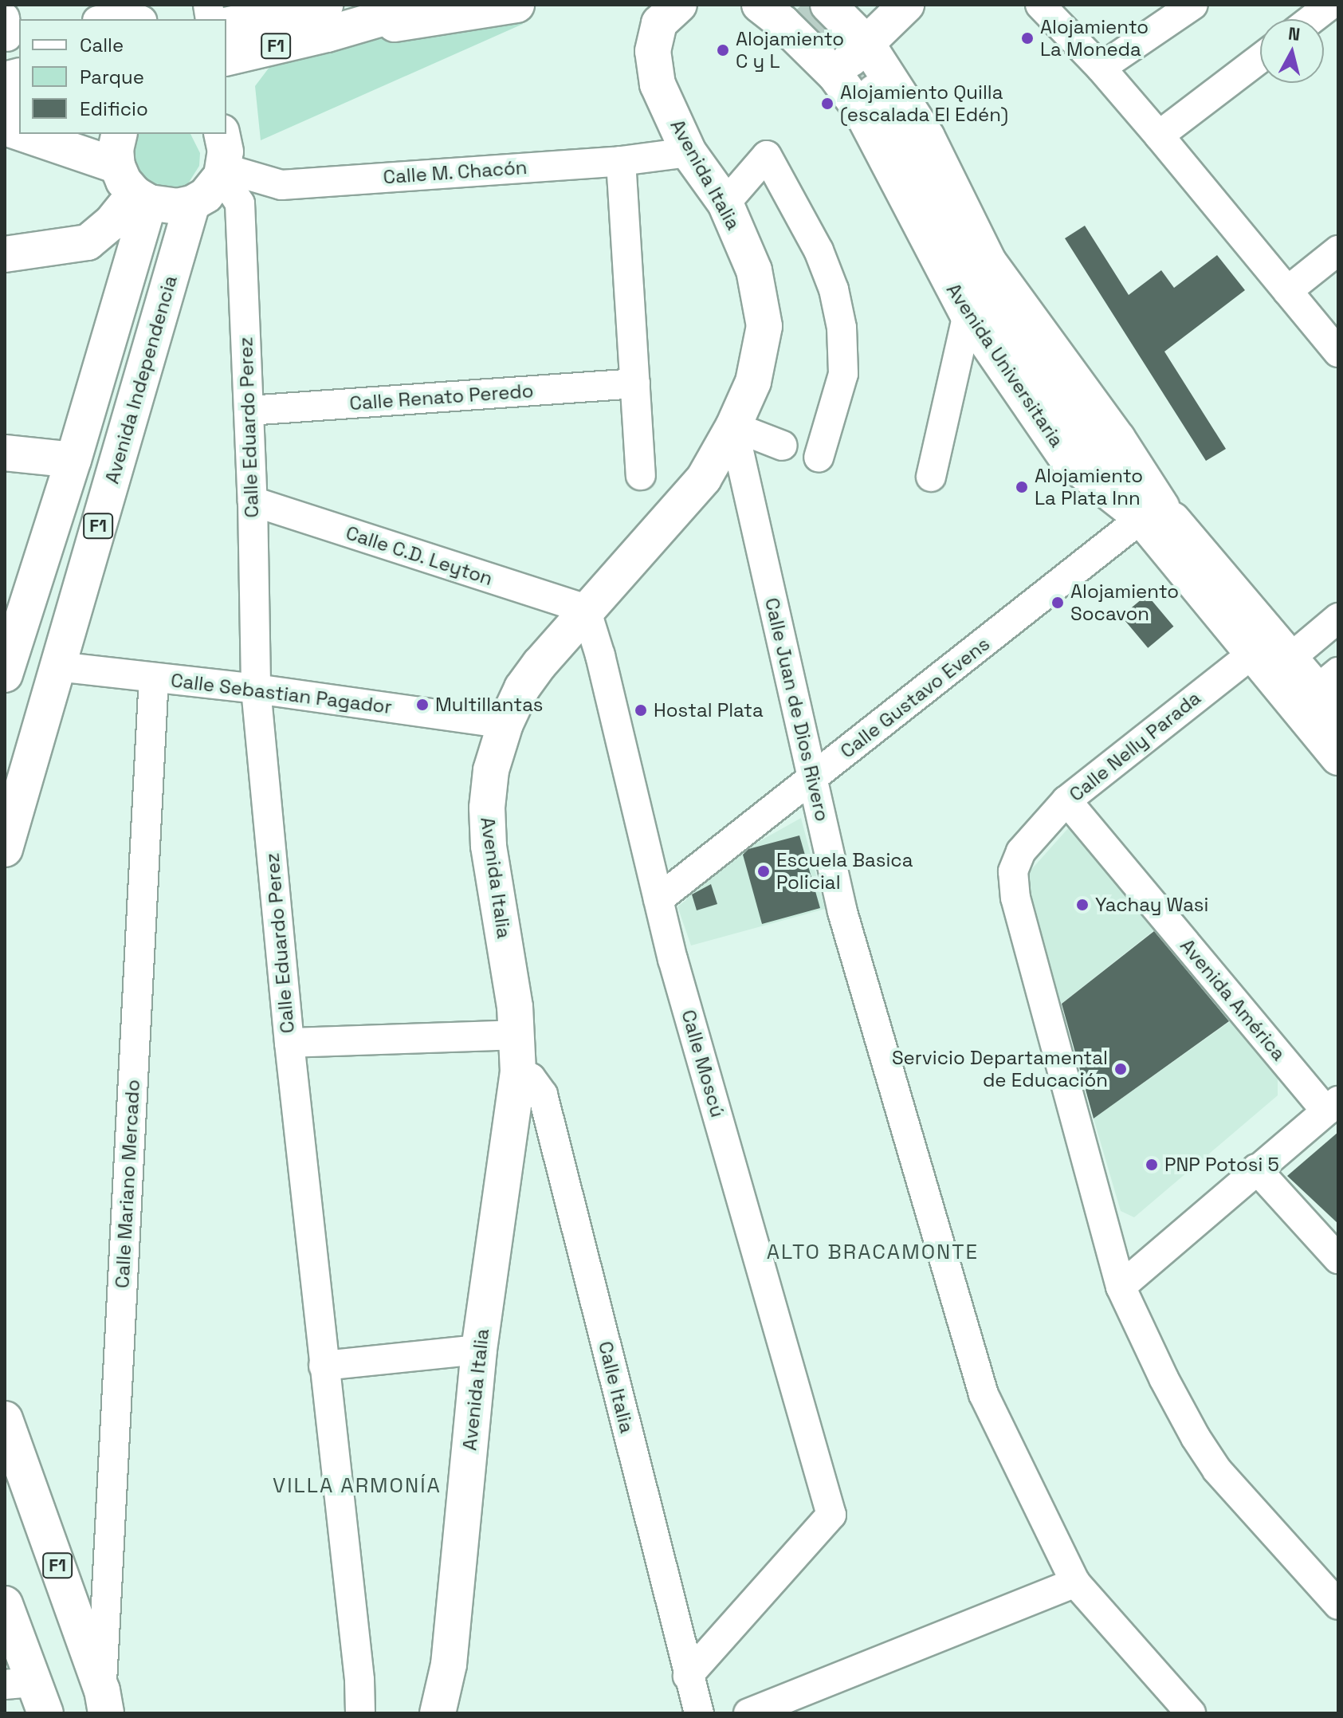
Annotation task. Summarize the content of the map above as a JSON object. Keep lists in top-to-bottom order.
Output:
{
  "streets": {
    "main road": [
      "F1",
      "Avenida Italia",
      "Avenida Universitaria",
      "Avenida Independencia"
    ],
    "street": [
      "Calle M. Chacón",
      "Calle Renato Peredo",
      "Calle Eduardo Perez",
      "Calle C.D. Leyton",
      "Calle Sebastian Pagador",
      "Calle Gustavo Evens",
      "Calle Juan de Dios Rivero",
      "Calle Nelly Parada",
      "Avenida América",
      "Calle Moscú",
      "Calle Mariano Mercado",
      "Calle Italia"
    ]
  },
  "crossings": [
    ["F1", "Calle Mariano Mercado"],
    ["Calle M. Chacón", "Avenida Italia"],
    ["Calle M. Chacón", "Calle Eduardo Perez"],
    ["Avenida Italia", "Calle C.D. Leyton"],
    ["Avenida Italia", "Calle Sebastian Pagador"],
    ["Avenida Italia", "Calle Juan de Dios Rivero"],
    ["Avenida Italia", "Calle Moscú"],
    ["Avenida Italia", "Calle Italia"],
    ["Avenida Universitaria", "Calle Gustavo Evens"],
    ["Avenida Universitaria", "Calle Nelly Parada"],
    ["Avenida Independencia", "Calle Sebastian Pagador"],
    ["Calle Renato Peredo", "Calle Eduardo Perez"],
    ["Calle Eduardo Perez", "Calle C.D. Leyton"],
    ["Calle Eduardo Perez", "Calle Sebastian Pagador"],
    ["Calle C.D. Leyton", "Calle Moscú"],
    ["Calle Sebastian Pagador", "Calle Mariano Mercado"],
    ["Calle Gustavo Evens", "Calle Juan de Dios Rivero"],
    ["Calle Gustavo Evens", "Calle Moscú"],
    ["Calle Nelly Parada", "Avenida América"],
    ["Calle Moscú", "Calle Italia"]
  ],
  "districts": ["ALTO BRACAMONTE", "VILLA ARMONÍA"],
  "places": [
    "Alojamiento La Moneda",
    "Alojamiento C y L",
    "Alojamiento Quilla (escalada El Edén)",
    "Alojamiento La Plata Inn",
    "Alojamiento Socavon",
    "Multillantas",
    "Hostal Plata",
    "Escuela Basica Policial",
    "Yachay Wasi",
    "Servicio Departamental de Educación",
    "PNP Potosi 5"
  ],
  "legend": ["Calle", "Parque", "Edificio"],
  "north": "top"
}
